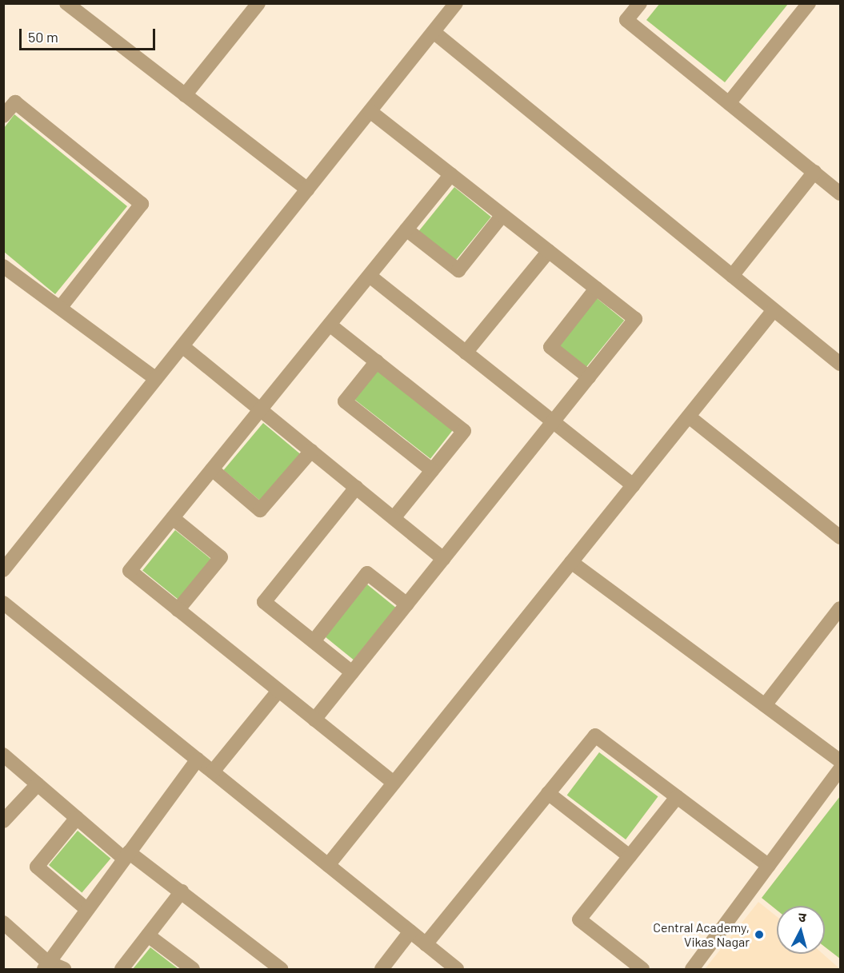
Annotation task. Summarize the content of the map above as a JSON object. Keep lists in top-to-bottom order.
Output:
{
  "places": ["Central Academy, Vikas Nagar"],
  "scale_bar": "50 m",
  "north": "top"
}
